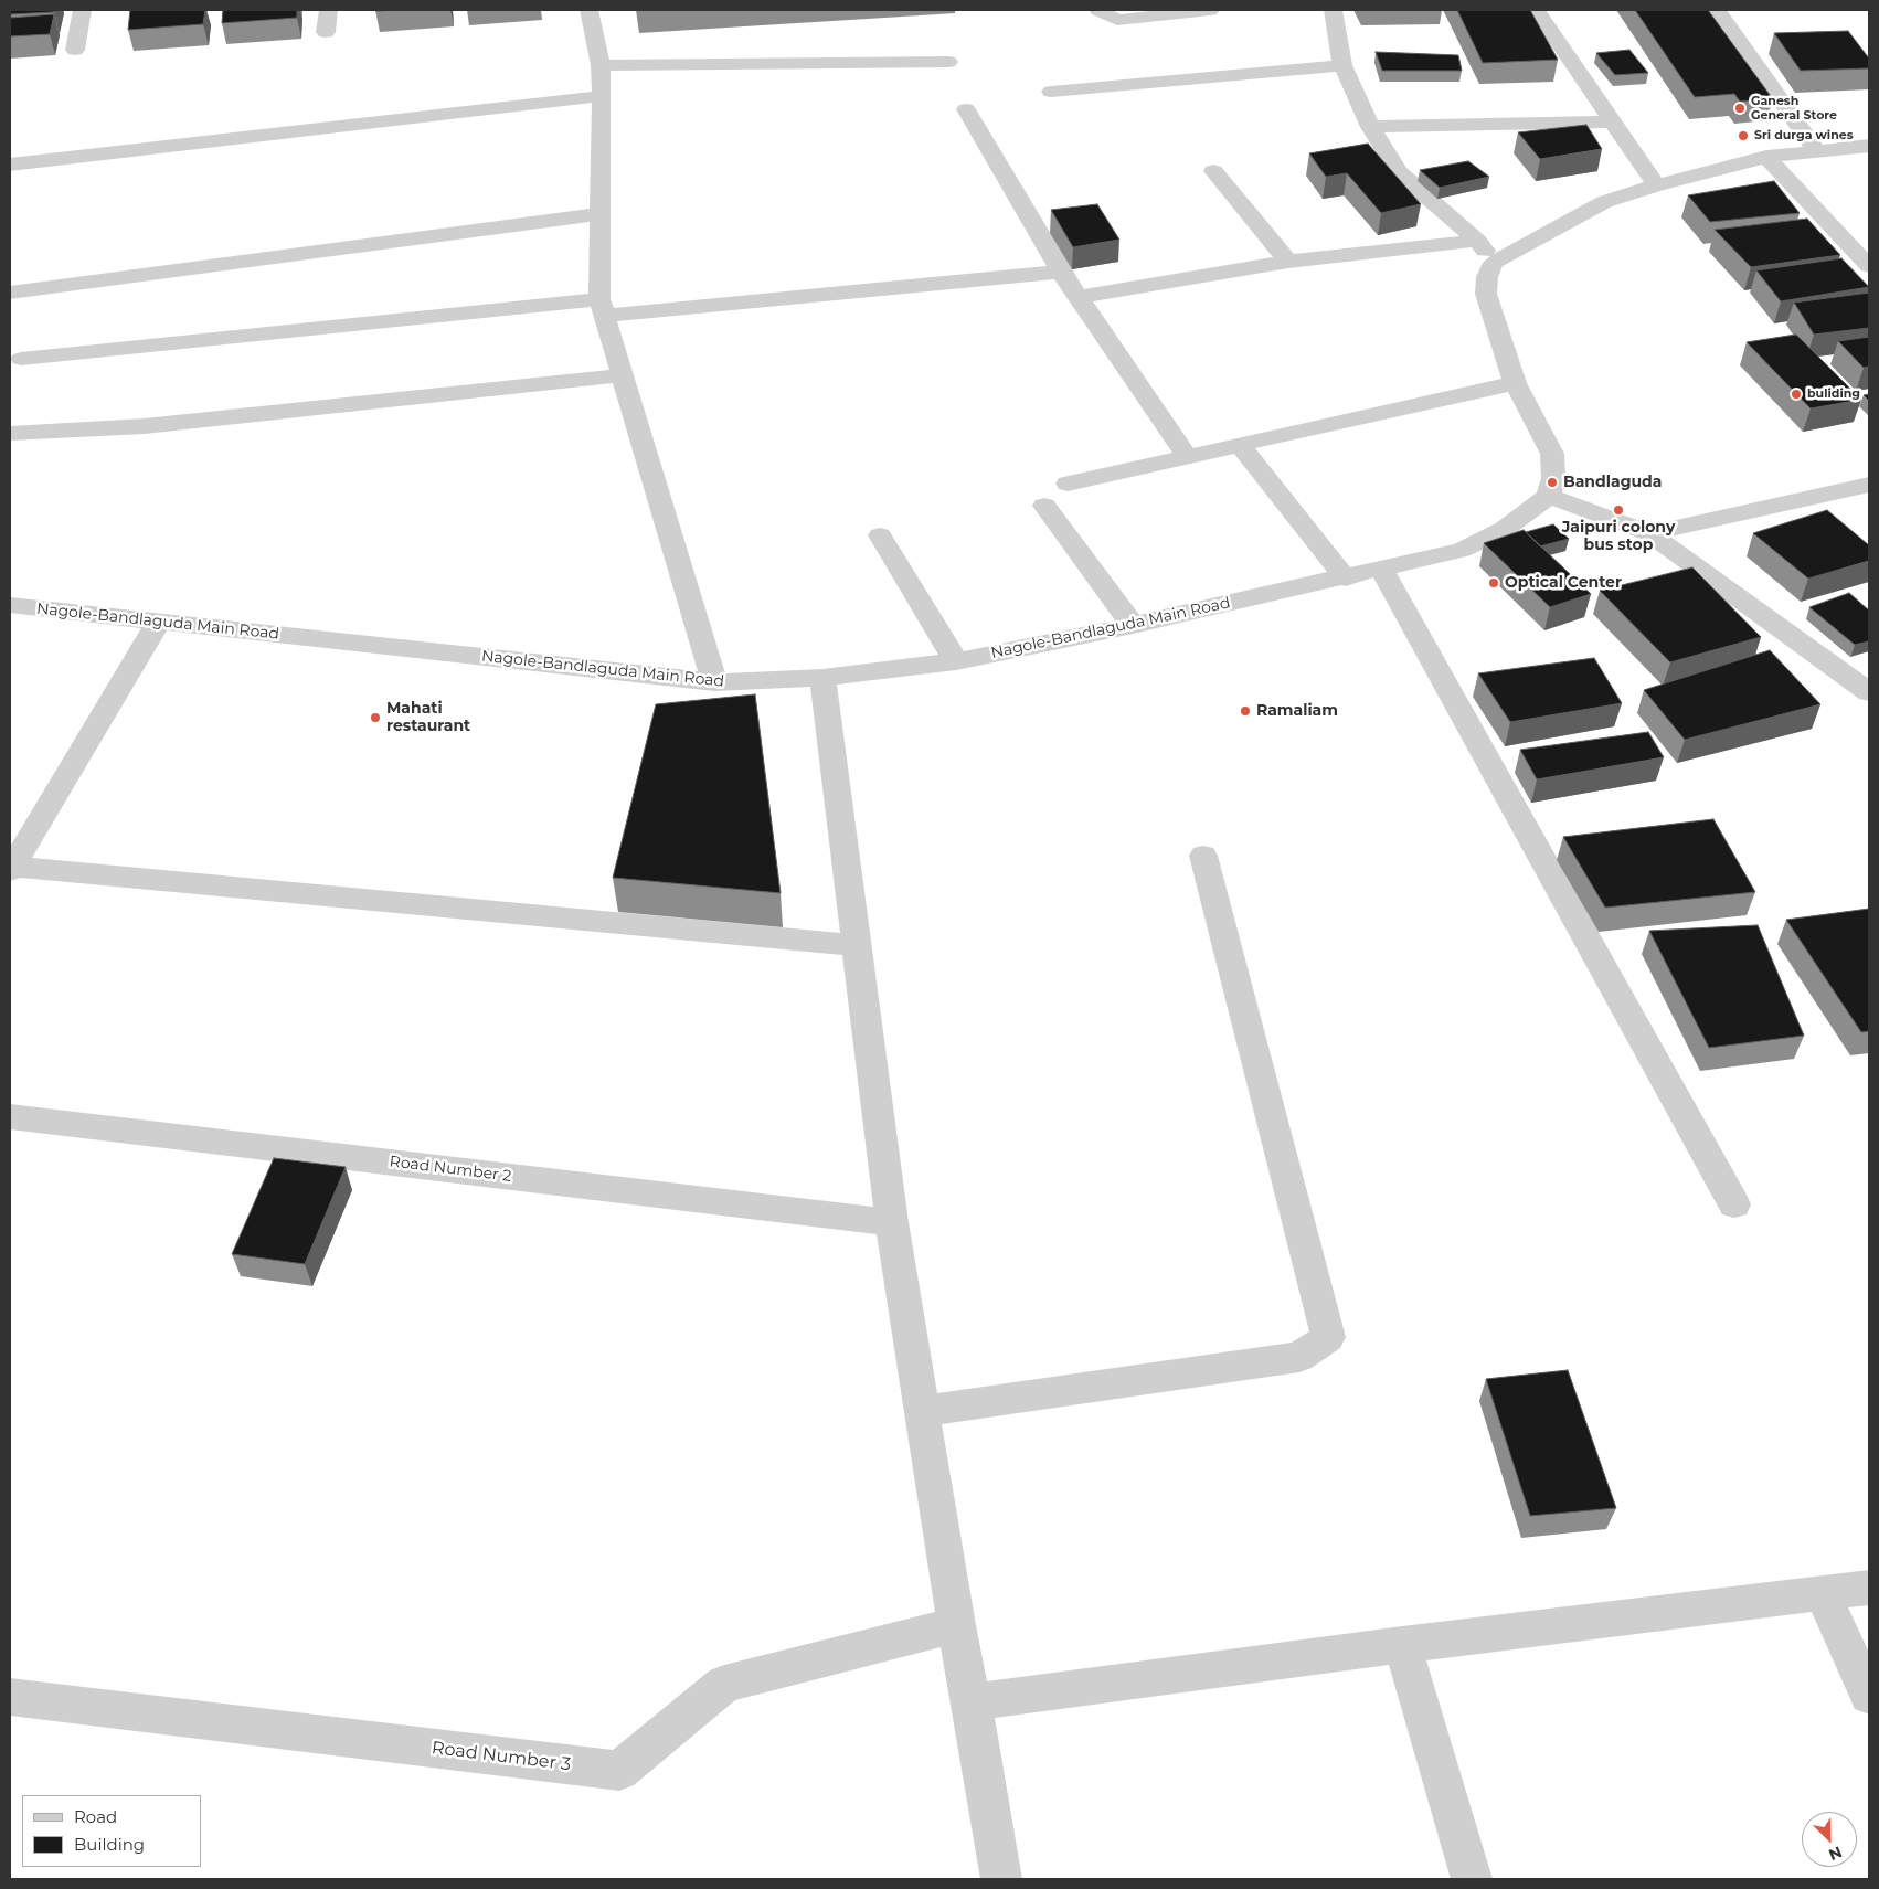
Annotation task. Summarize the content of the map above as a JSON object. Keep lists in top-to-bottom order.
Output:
{
  "streets": {
    "street": ["Nagole-Bandlaguda Main Road", "Road Number 2", "Road Number 3"]
  },
  "places": [
    "Ganesh General Store",
    "Sri durga wines",
    "buliding",
    "Bandlaguda",
    "Jaipuri colony bus stop",
    "Optical Center",
    "Ramaliam",
    "Mahati restaurant"
  ],
  "legend": ["Road", "Building"],
  "north": "bottom right"
}
